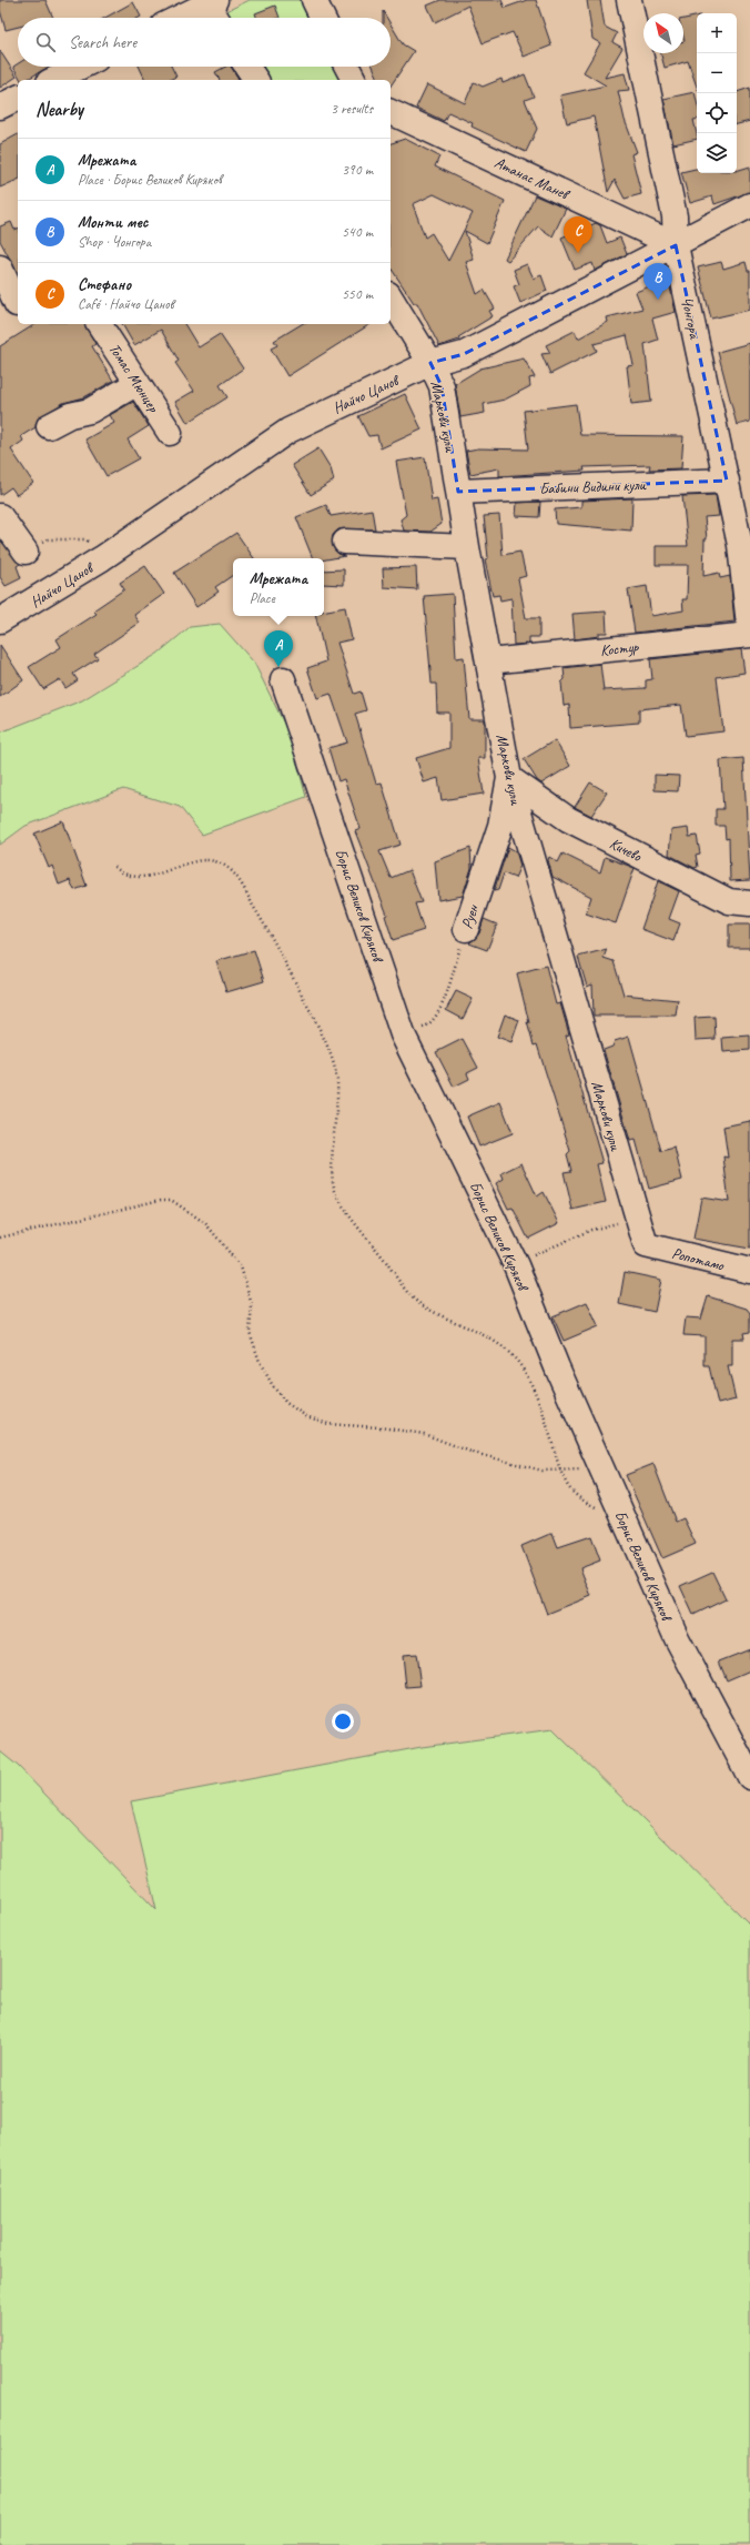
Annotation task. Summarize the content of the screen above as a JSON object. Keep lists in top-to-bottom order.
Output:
{
  "streets": {
    "street": [
      "Атанас Манев",
      "Чонгора",
      "Томас Мюнцер",
      "Найчо Цанов",
      "Маркови кули",
      "Бабини Видини кули",
      "Костур",
      "Кичево",
      "Борис Великов Киряков",
      "Руен",
      "Ропотамо"
    ]
  },
  "crossings": [
    ["Атанас Манев", "Чонгора"],
    ["Атанас Манев", "Найчо Цанов"],
    ["Чонгора", "Найчо Цанов"],
    ["Чонгора", "Бабини Видини кули"],
    ["Чонгора", "Костур"],
    ["Найчо Цанов", "Маркови кули"],
    ["Маркови кули", "Бабини Видини кули"],
    ["Маркови кули", "Костур"],
    ["Маркови кули", "Кичево"],
    ["Маркови кули", "Руен"],
    ["Маркови кули", "Ропотамо"],
    ["Кичево", "Руен"],
    ["Борис Великов Киряков", "Руен"]
  ],
  "north": "top left",
  "page": {
    "map_buttons": ["+", "−"],
    "search": "Search here",
    "heading": ["Nearby", "3 results"],
    "list": [
      {
        "mark": "A",
        "name": "Мрежата",
        "note": "Place · Борис Великов Киряков",
        "value": "390 m"
      },
      {
        "mark": "B",
        "name": "Монти мес",
        "note": "Shop · Чонгора",
        "value": "540 m"
      },
      {
        "mark": "C",
        "name": "Стефано",
        "note": "Café · Найчо Цанов",
        "value": "550 m"
      }
    ],
    "pins": ["C", "B", "A"],
    "popup": ["Мрежата", "Place"]
  }
}
